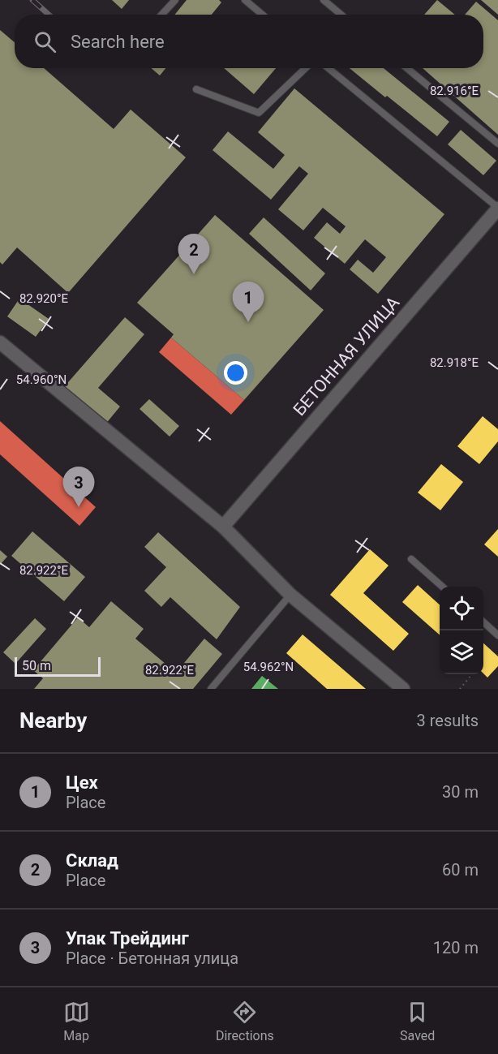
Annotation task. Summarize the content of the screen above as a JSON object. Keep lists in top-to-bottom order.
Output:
{
  "streets": {
    "street": ["БЕТОННАЯ УЛИЦА"]
  },
  "scale_bar": "50 m",
  "page": {
    "search": "Search here",
    "pins": ["2", "1", "3"],
    "scale": "50 m",
    "heading": ["Nearby", "3 results"],
    "list": [
      {
        "mark": "1",
        "name": "Цех",
        "note": "Place",
        "value": "30 m"
      },
      {
        "mark": "2",
        "name": "Склад",
        "note": "Place",
        "value": "60 m"
      },
      {
        "mark": "3",
        "name": "Упак Трейдинг",
        "note": "Place · Бетонная улица",
        "value": "120 m"
      }
    ],
    "nav": ["Map", "Directions", "Saved"]
  },
  "coordinates": [
    "82.916°E",
    "82.920°E",
    "82.918°E",
    "54.960°N",
    "82.922°E",
    "54.962°N"
  ]
}
